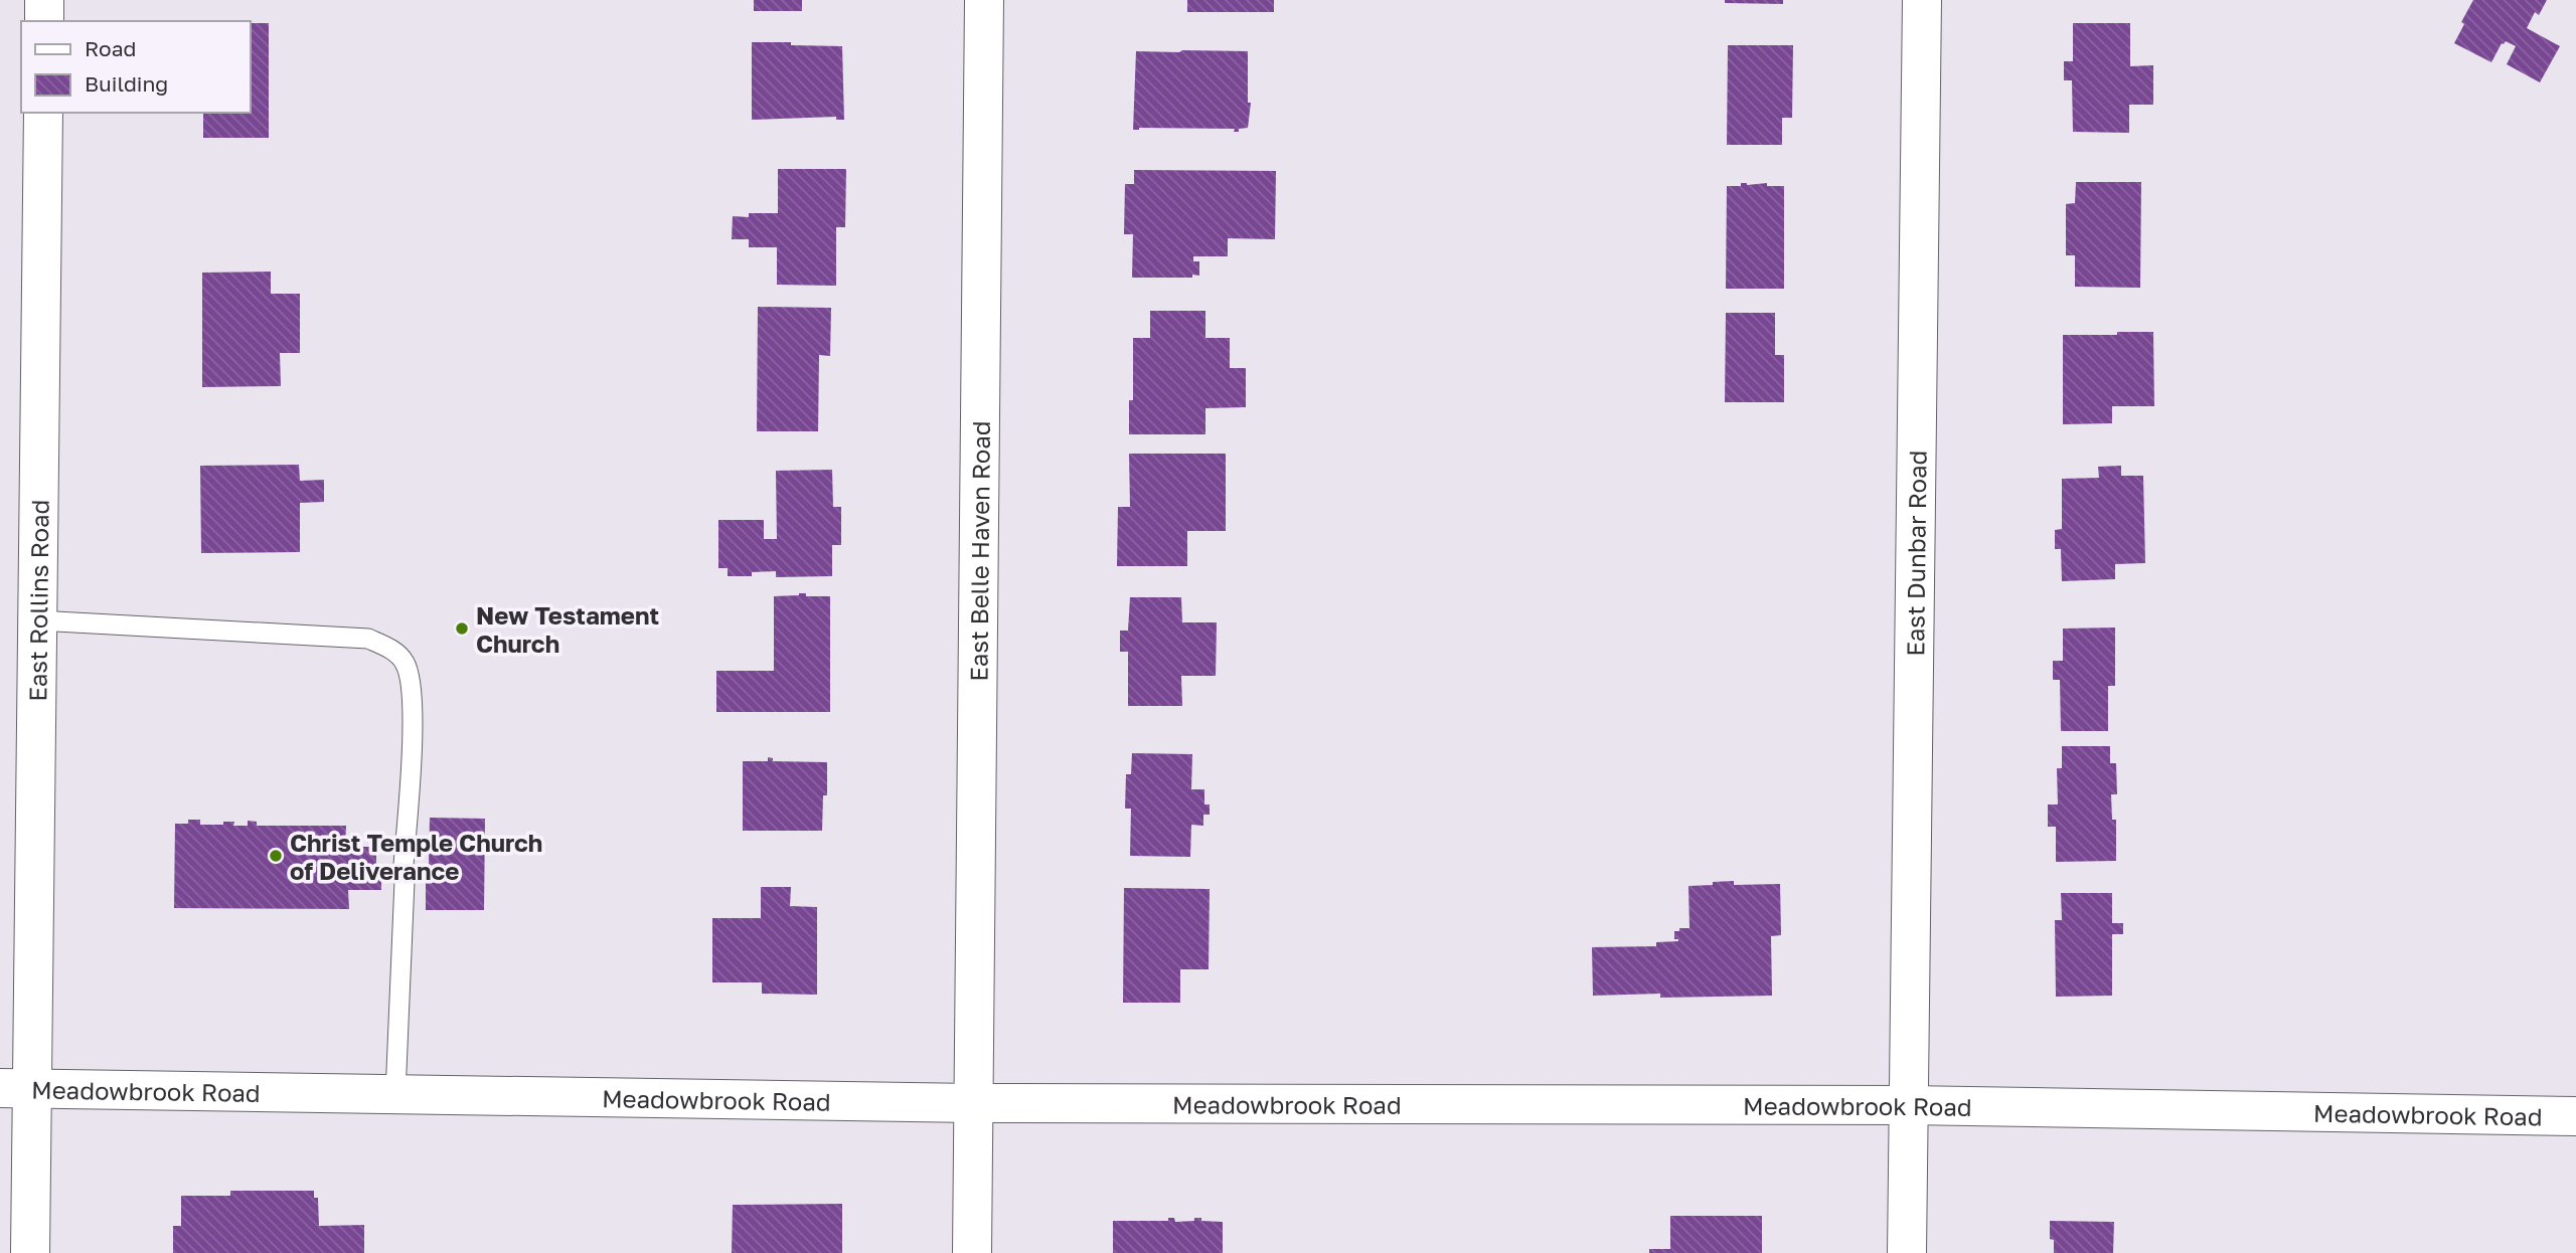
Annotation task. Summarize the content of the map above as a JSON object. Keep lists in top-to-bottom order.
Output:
{
  "streets": {
    "street": [
      "East Belle Haven Road",
      "East Dunbar Road",
      "East Rollins Road",
      "Meadowbrook Road"
    ]
  },
  "crossings": [
    ["East Belle Haven Road", "Meadowbrook Road"],
    ["East Dunbar Road", "Meadowbrook Road"],
    ["East Rollins Road", "Meadowbrook Road"]
  ],
  "places": ["New Testament Church", "Christ Temple Church of Deliverance"],
  "legend": ["Road", "Building"]
}
